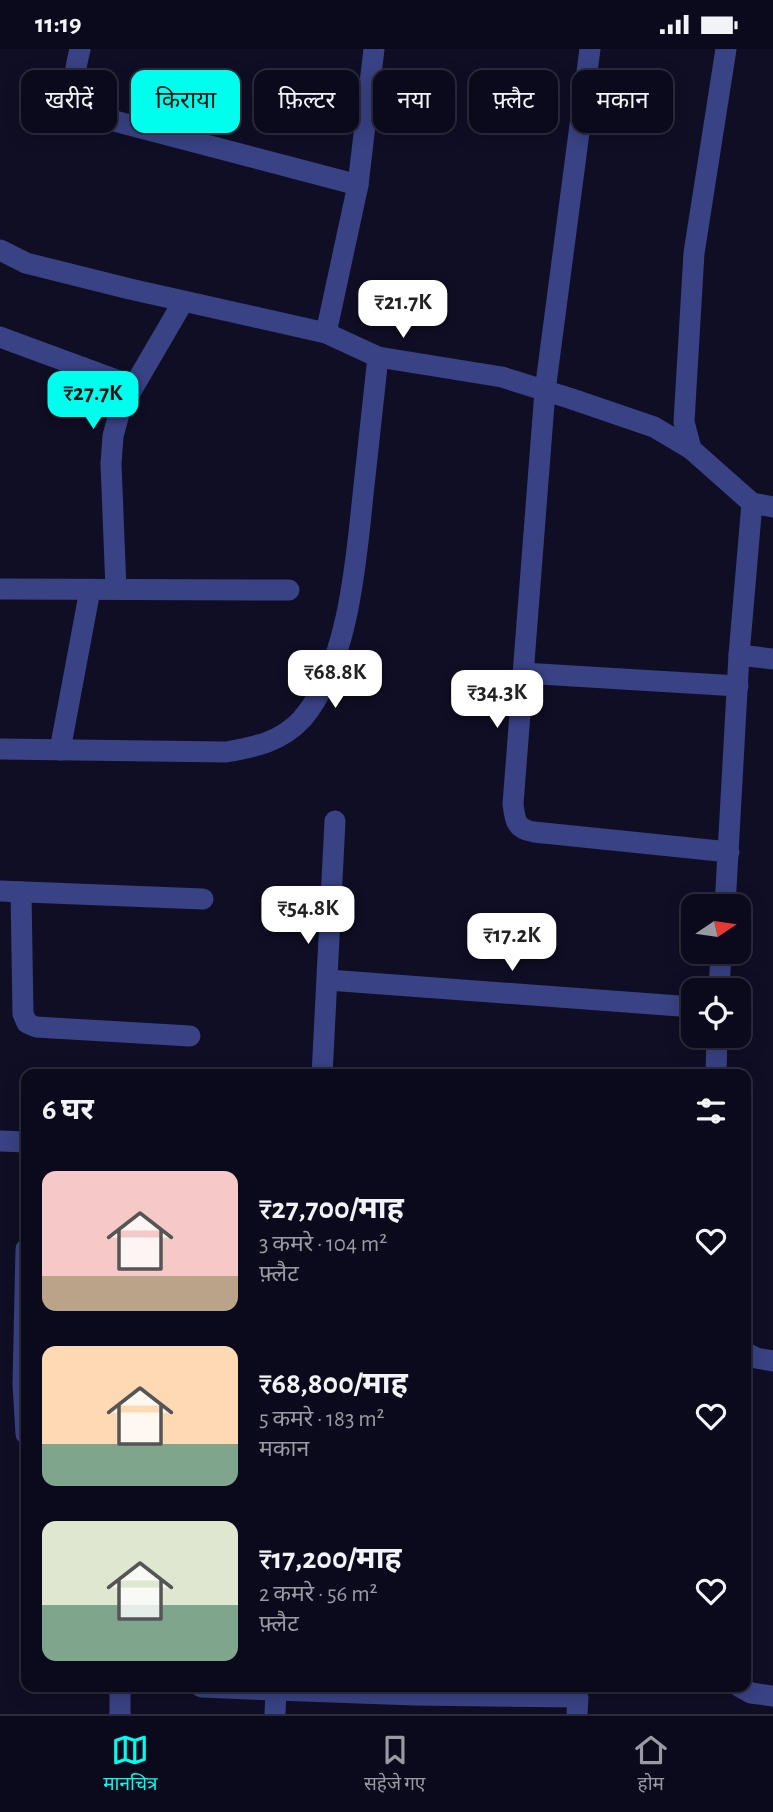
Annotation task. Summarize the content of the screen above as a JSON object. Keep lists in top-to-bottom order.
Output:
{
  "north": "right",
  "page": {
    "status": "11:19",
    "chip": [
      "खरीदें",
      "किराया",
      "फ़िल्टर",
      "नया",
      "फ़्लैट",
      "मकान"
    ],
    "price": [
      "₹21.7K",
      "₹27.7K",
      "₹68.8K",
      "₹34.3K",
      "₹54.8K",
      "₹17.2K"
    ],
    "heading": "6 घर",
    "list": [
      {
        "name": "₹27,700/माह",
        "note": "3 कमरे · 104 m² · फ़्लैट"
      },
      {
        "name": "₹68,800/माह",
        "note": "5 कमरे · 183 m² · मकान"
      },
      {
        "name": "₹17,200/माह",
        "note": "2 कमरे · 56 m² · फ़्लैट"
      }
    ],
    "tabs": ["मानचित्र", "सहेजे गए", "होम"]
  }
}
